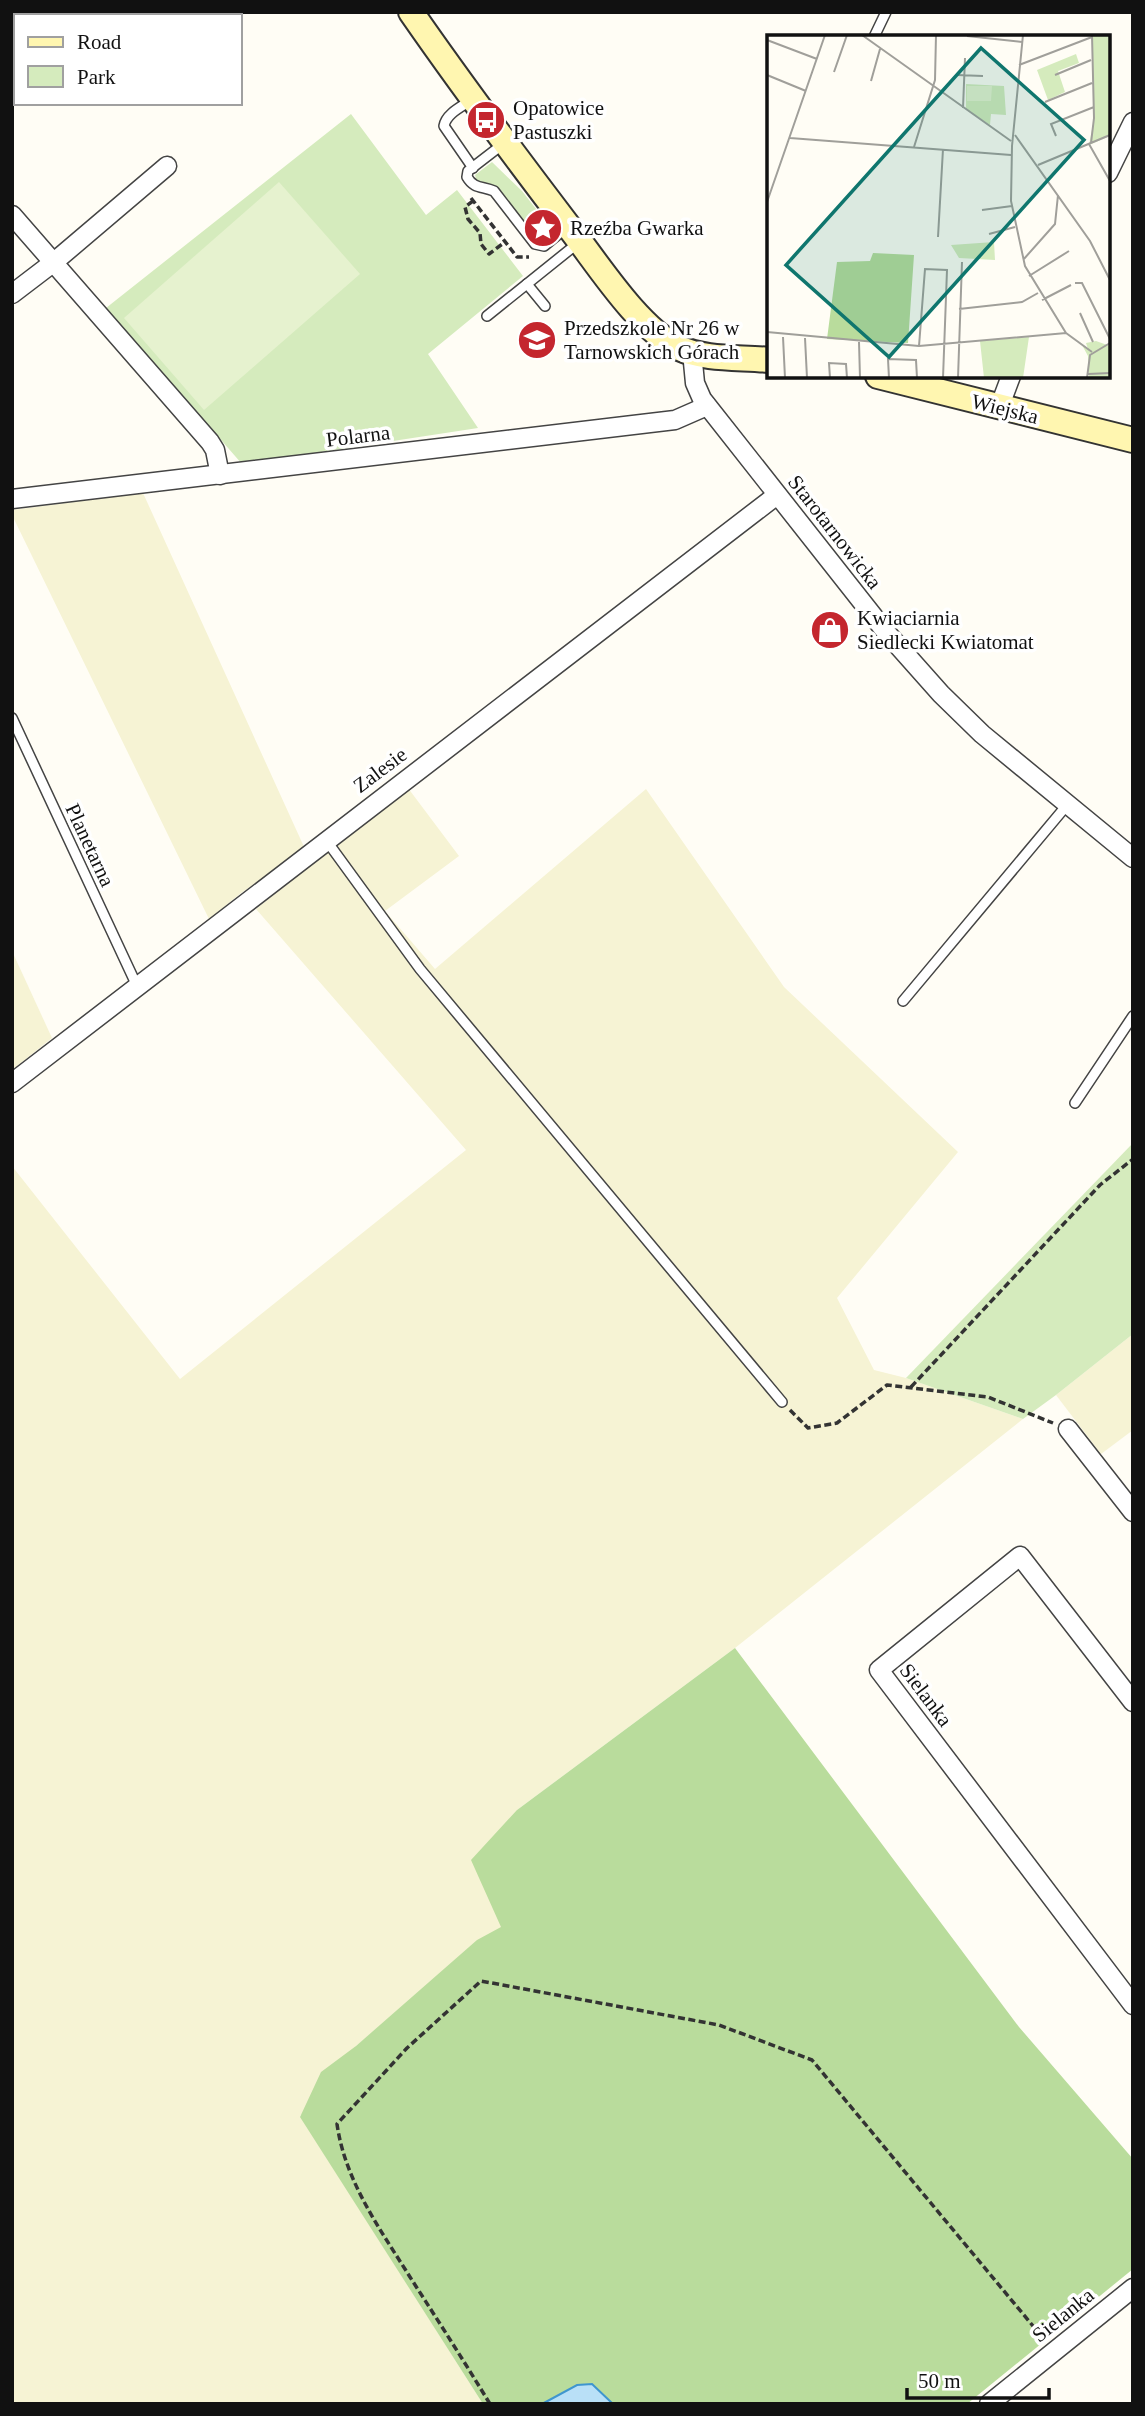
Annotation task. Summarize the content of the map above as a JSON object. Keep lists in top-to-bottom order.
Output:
{
  "streets": {
    "street": [
      "Wiejska",
      "Polarna",
      "Starotarnowicka",
      "Zalesie",
      "Sielanka"
    ],
    "lane": ["Planetarna"]
  },
  "crossings": [
    ["Polarna", "Starotarnowicka"],
    ["Starotarnowicka", "Zalesie"],
    ["Zalesie", "Planetarna"]
  ],
  "places": {
    "bus stop": ["Opatowice Pastuszki"],
    "place": ["Rzeźba Gwarka"],
    "school or university": ["Przedszkole Nr 26 w Tarnowskich Górach"],
    "shop": ["Kwiaciarnia Siedlecki Kwiatomat"]
  },
  "legend": ["Road", "Park"],
  "scale_bar": "50 m"
}
